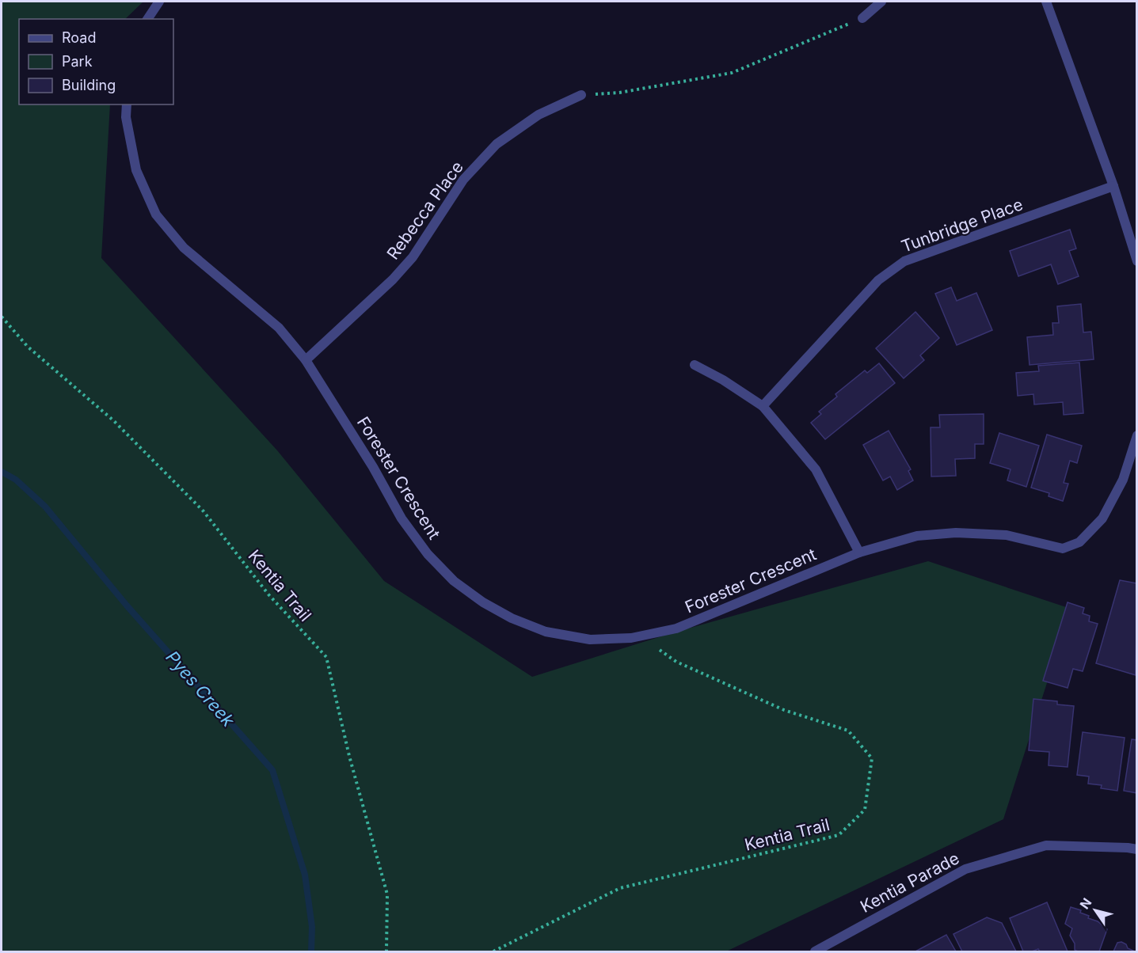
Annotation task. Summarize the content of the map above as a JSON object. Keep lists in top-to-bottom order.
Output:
{
  "streets": {
    "street": [
      "Rebecca Place",
      "Tunbridge Place",
      "Forester Crescent",
      "Kentia Parade"
    ],
    "path": ["Kentia Trail"]
  },
  "crossings": [
    ["Rebecca Place", "Forester Crescent"],
    ["Forester Crescent", "Kentia Trail"]
  ],
  "water": ["Pyes Creek"],
  "legend": ["Road", "Park", "Building"],
  "north": "top left"
}
